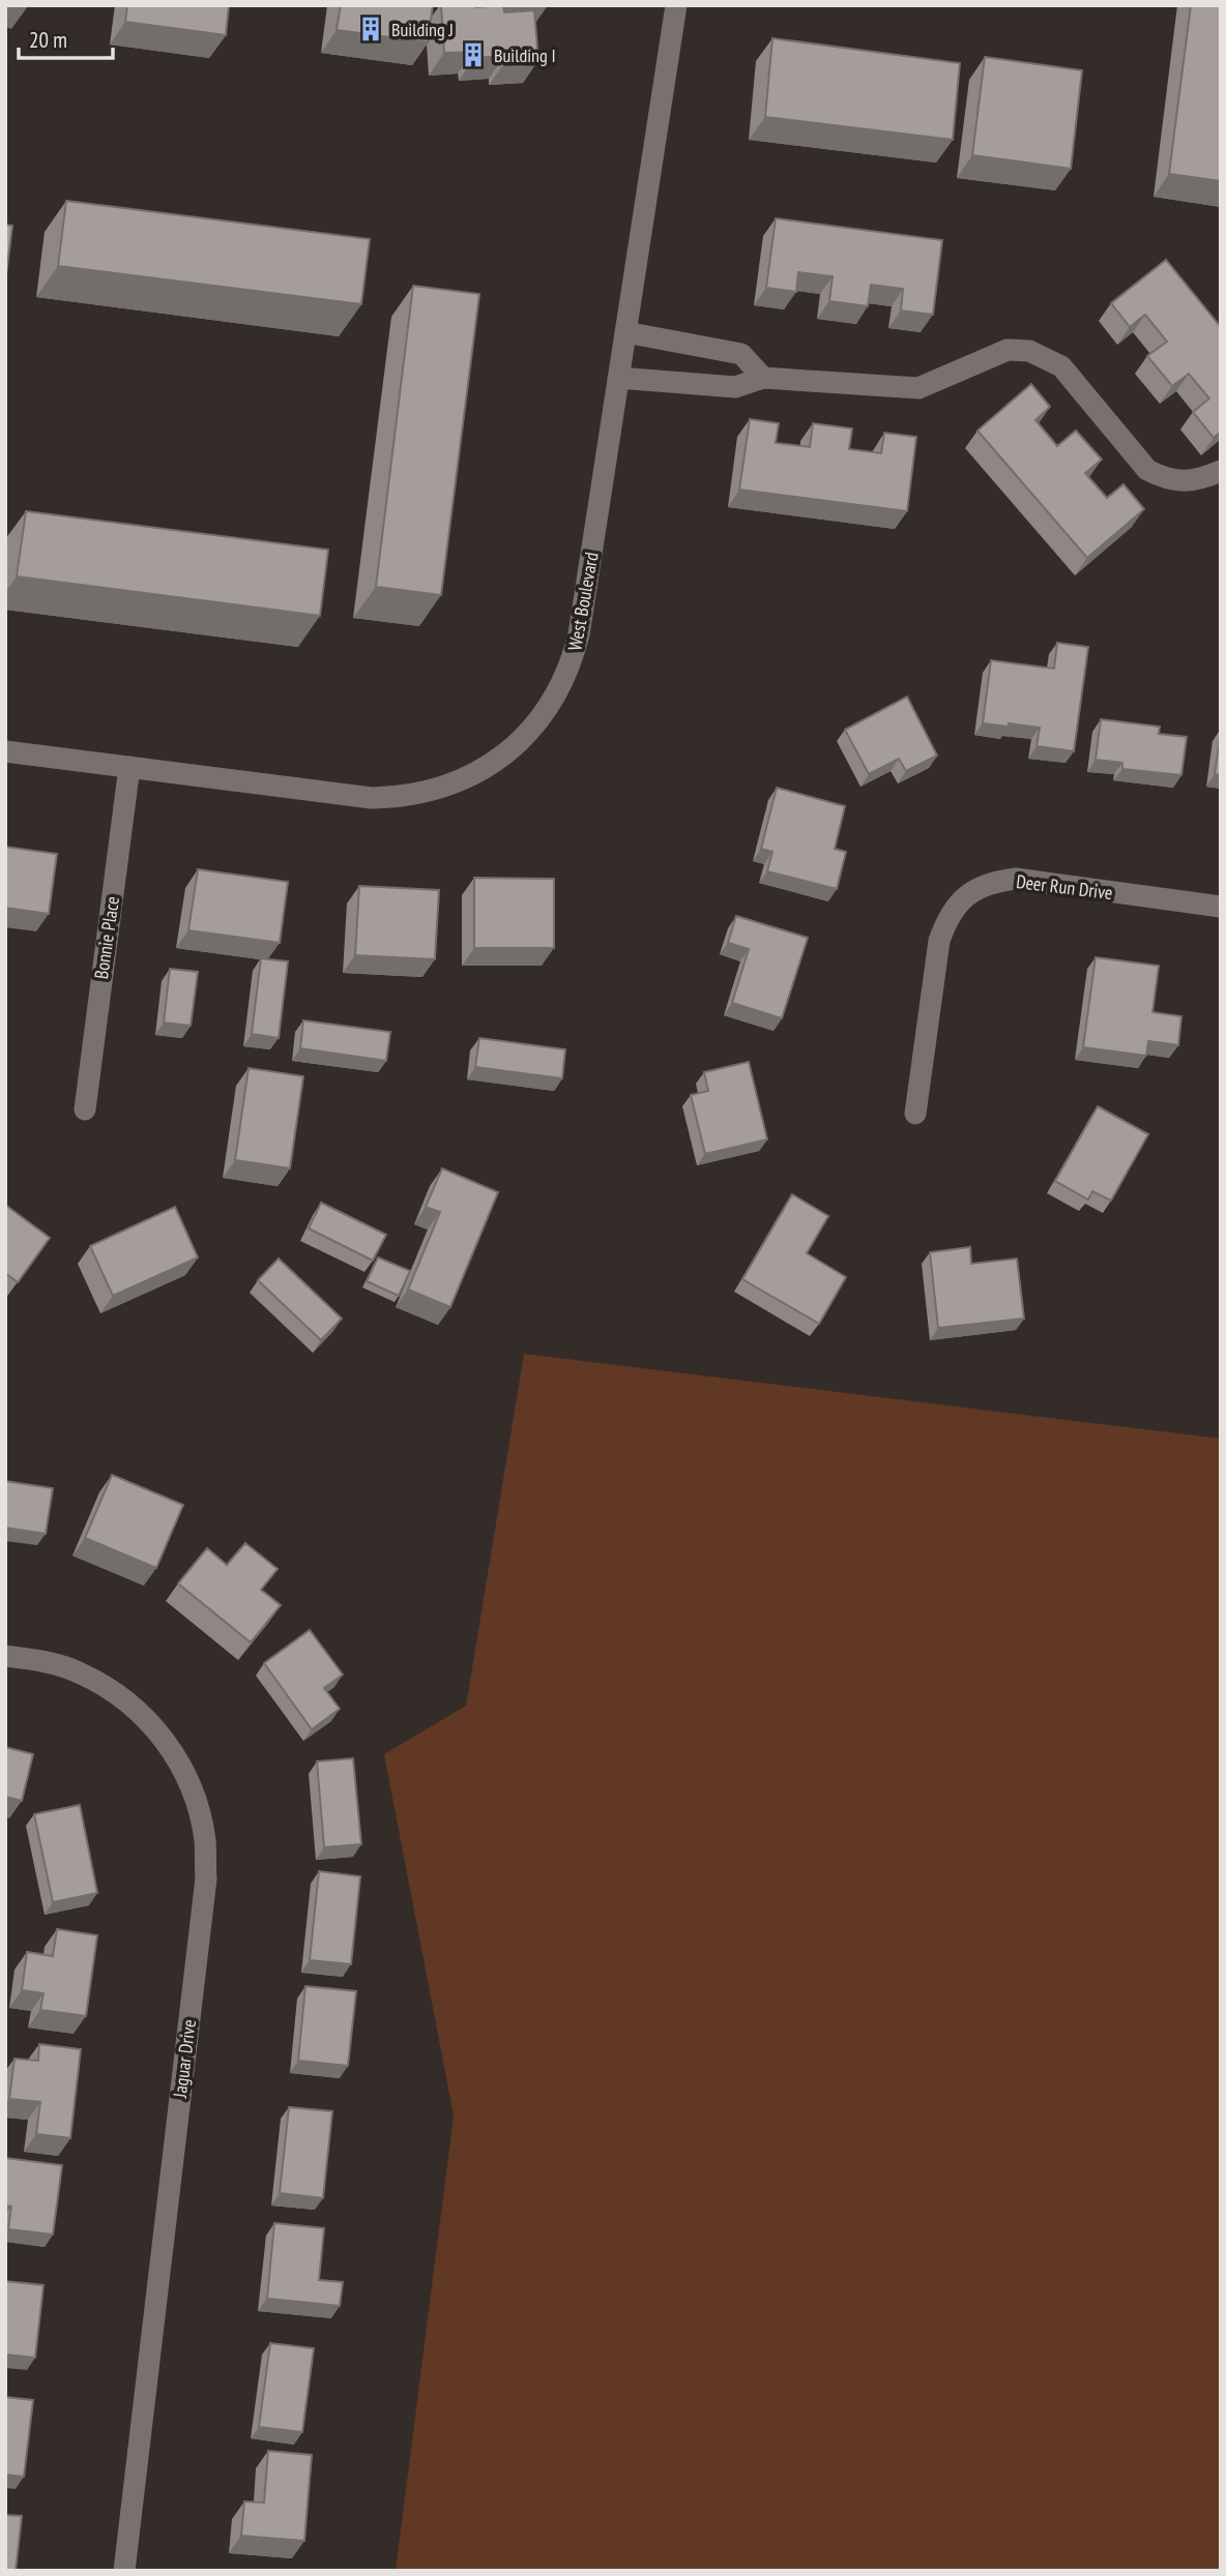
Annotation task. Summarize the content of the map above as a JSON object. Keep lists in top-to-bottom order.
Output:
{
  "streets": {
    "street": [
      "West Boulevard",
      "Deer Run Drive",
      "Bonnie Place",
      "Jaguar Drive"
    ]
  },
  "crossings": [
    ["West Boulevard", "Bonnie Place"]
  ],
  "places": {
    "building": ["Building J", "Building I"]
  },
  "scale_bar": "20 m"
}
